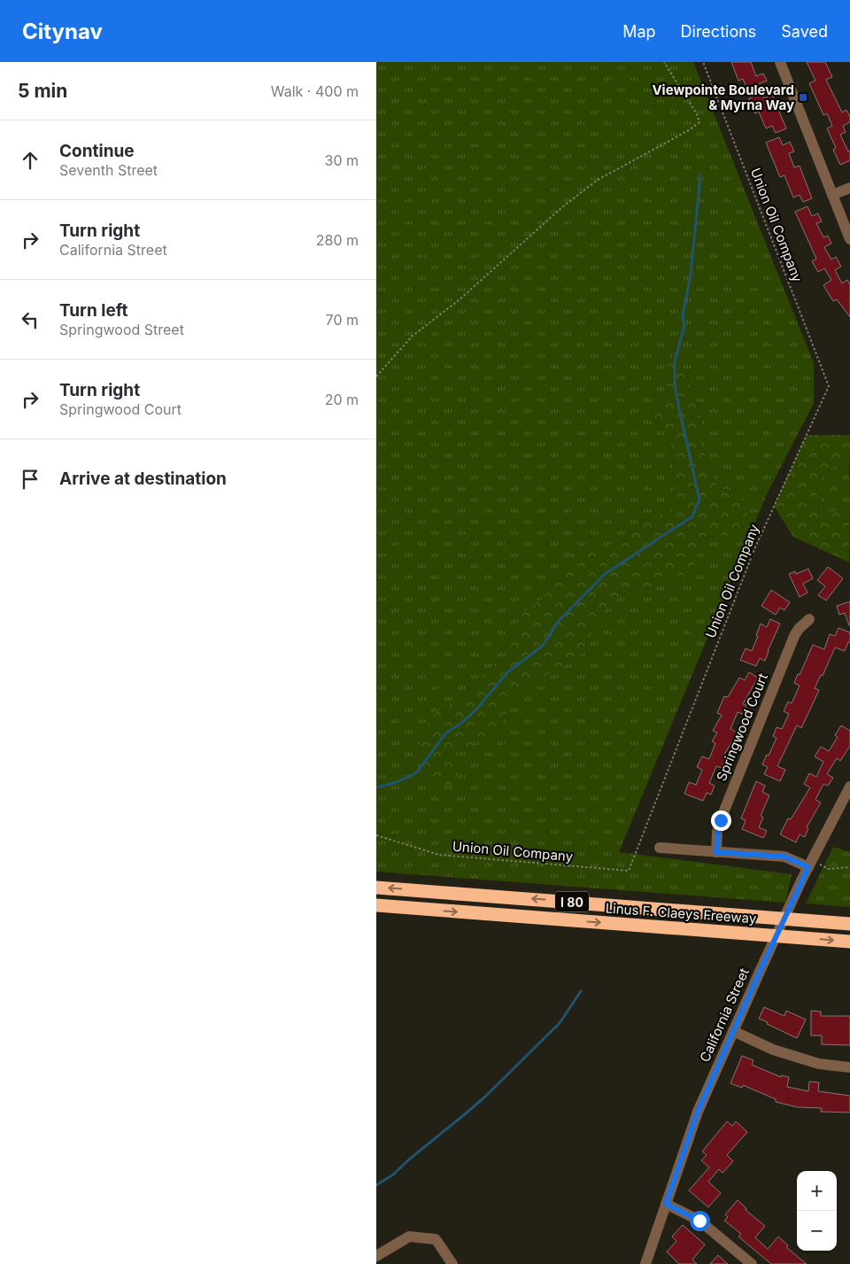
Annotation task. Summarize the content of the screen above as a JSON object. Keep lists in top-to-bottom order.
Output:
{
  "streets": {
    "highway": ["I 80", "Linus F. Claeys Freeway"],
    "street": ["Springwood Court", "California Street"],
    "path": ["Union Oil Company"]
  },
  "places": {
    "transit": ["Viewpointe Boulevard & Myrna Way"]
  },
  "page": {
    "header": "Citynav",
    "nav": ["Map", "Directions", "Saved"],
    "heading": ["5 min", "Walk · 400 m"],
    "list": [
      ["Continue", "Seventh Street", "30 m"],
      ["Turn right", "California Street", "280 m"],
      ["Turn left", "Springwood Street", "70 m"],
      ["Turn right", "Springwood Court", "20 m"],
      "Arrive at destination"
    ],
    "map_buttons": ["+", "−"]
  }
}
